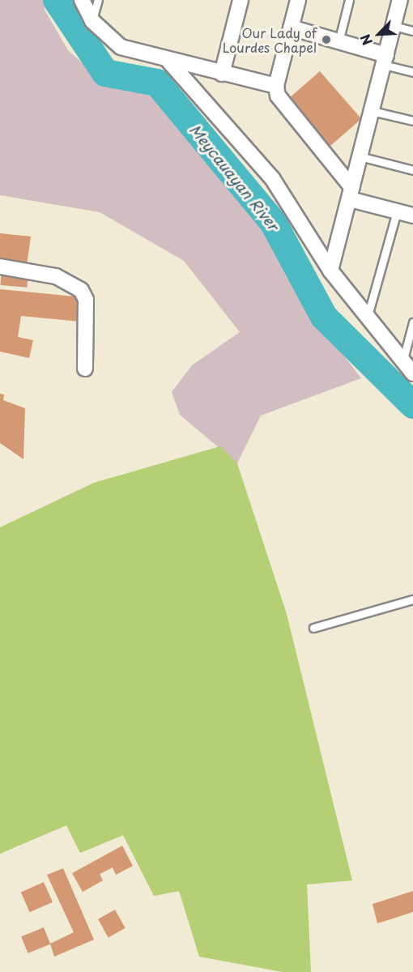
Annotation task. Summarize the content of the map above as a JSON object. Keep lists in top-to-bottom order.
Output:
{
  "water": ["Meycauayan River"],
  "places": ["Our Lady of Lourdes Chapel"],
  "north": "bottom left"
}
